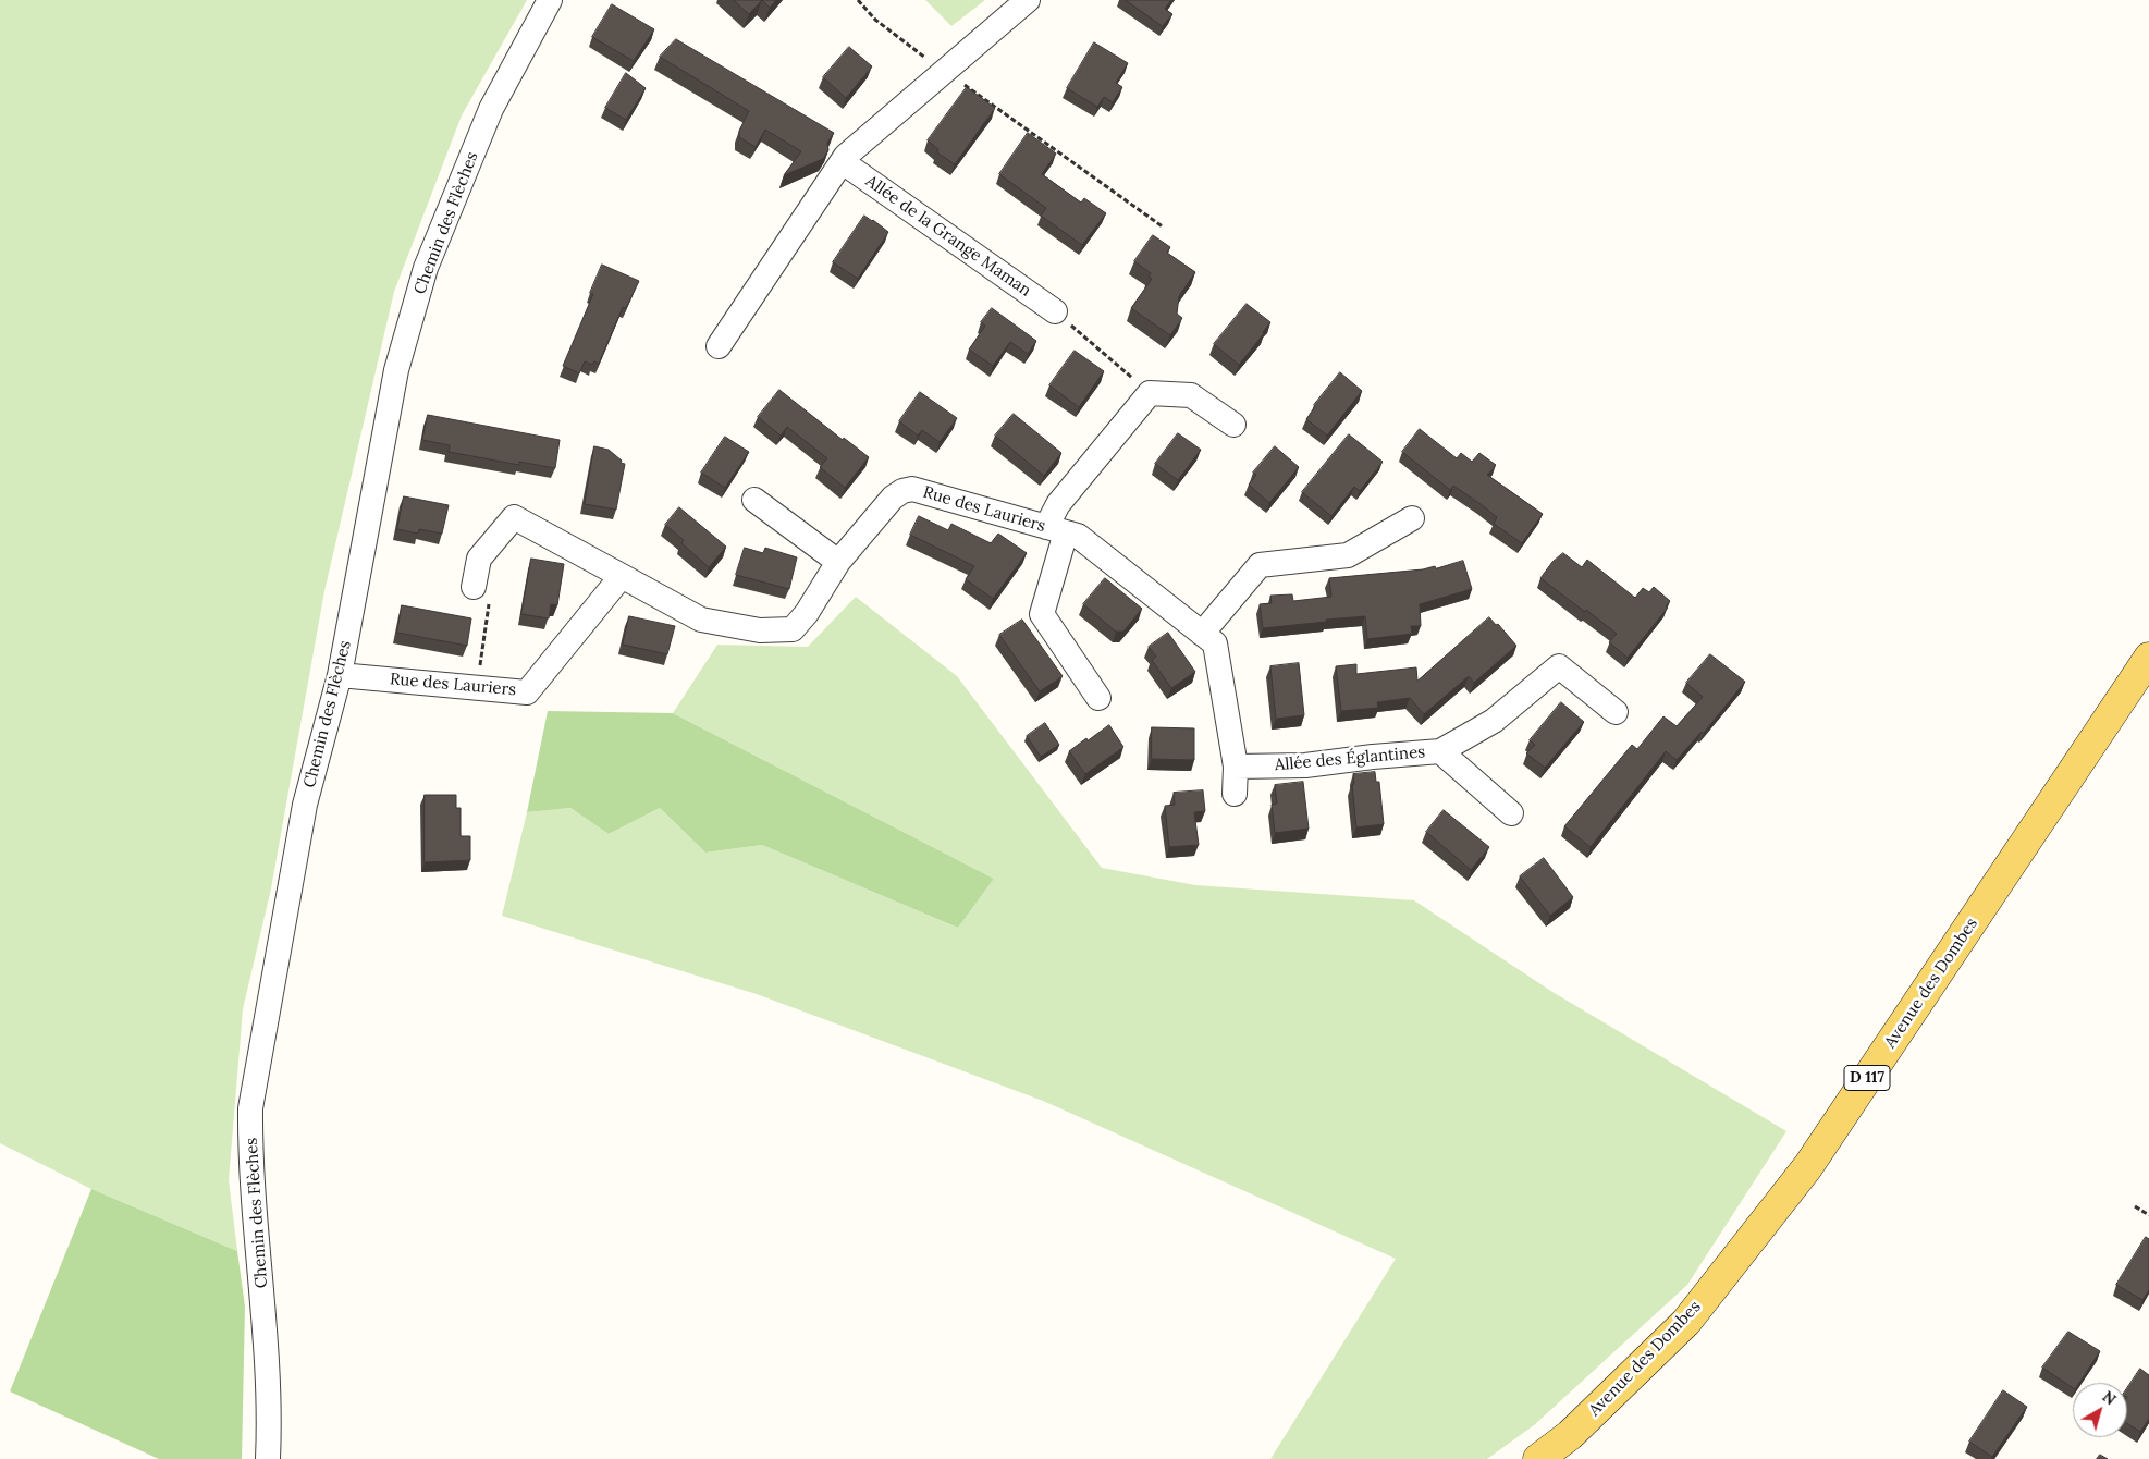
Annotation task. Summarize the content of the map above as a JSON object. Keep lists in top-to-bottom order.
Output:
{
  "streets": {
    "main road": ["Avenue des Dombes", "D 117"],
    "street": [
      "Chemin des Flèches",
      "Allée de la Grange Maman",
      "Rue des Lauriers",
      "Allée des Églantines"
    ]
  },
  "crossings": [
    ["Chemin des Flèches", "Rue des Lauriers"],
    ["Rue des Lauriers", "Allée des Églantines"]
  ],
  "north": "top right"
}
